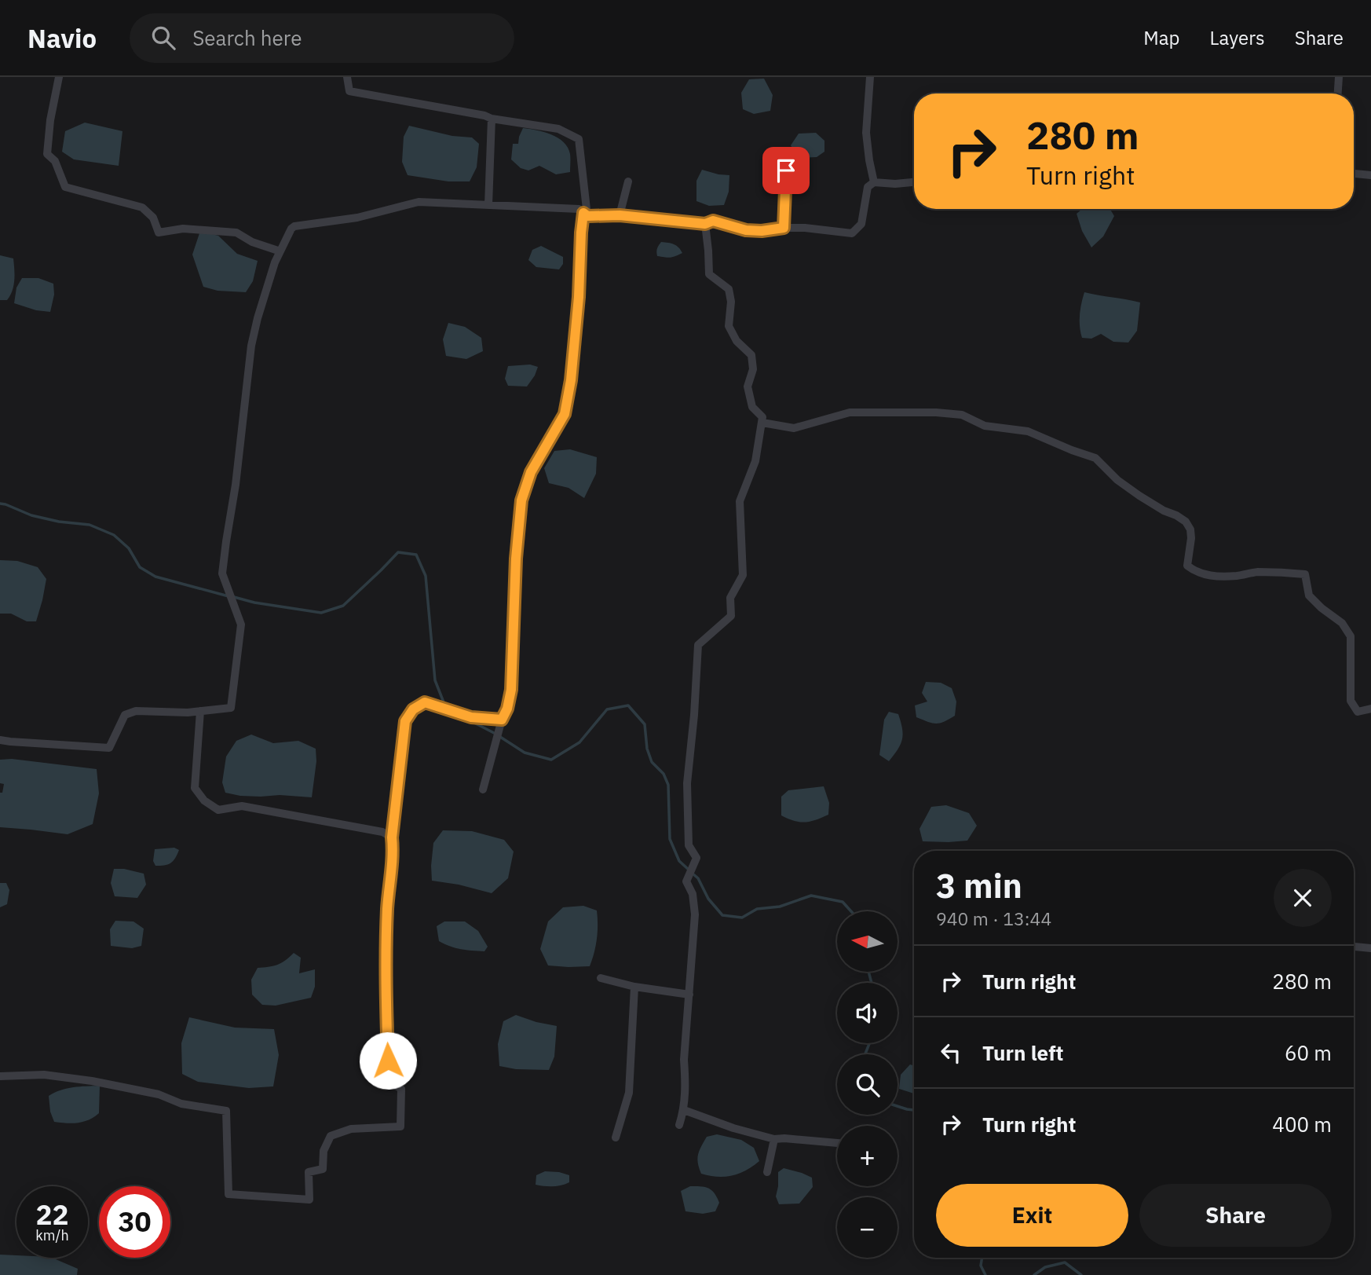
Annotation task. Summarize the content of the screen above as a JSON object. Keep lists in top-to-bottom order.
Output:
{
  "north": "left",
  "page": {
    "header": "Navio",
    "search": "Search here",
    "nav": ["Map", "Layers", "Share"],
    "turn": ["280 m", "Turn right"],
    "heading": ["3 min", "940 m · 13:44"],
    "map_buttons": ["+", "−"],
    "list": [
      {
        "name": "Turn right",
        "value": "280 m"
      },
      {
        "name": "Turn left",
        "value": "60 m"
      },
      {
        "name": "Turn right",
        "value": "400 m"
      }
    ],
    "buttons": ["Exit", "Share"],
    "speed": "22 km/h",
    "limit": "30"
  }
}
